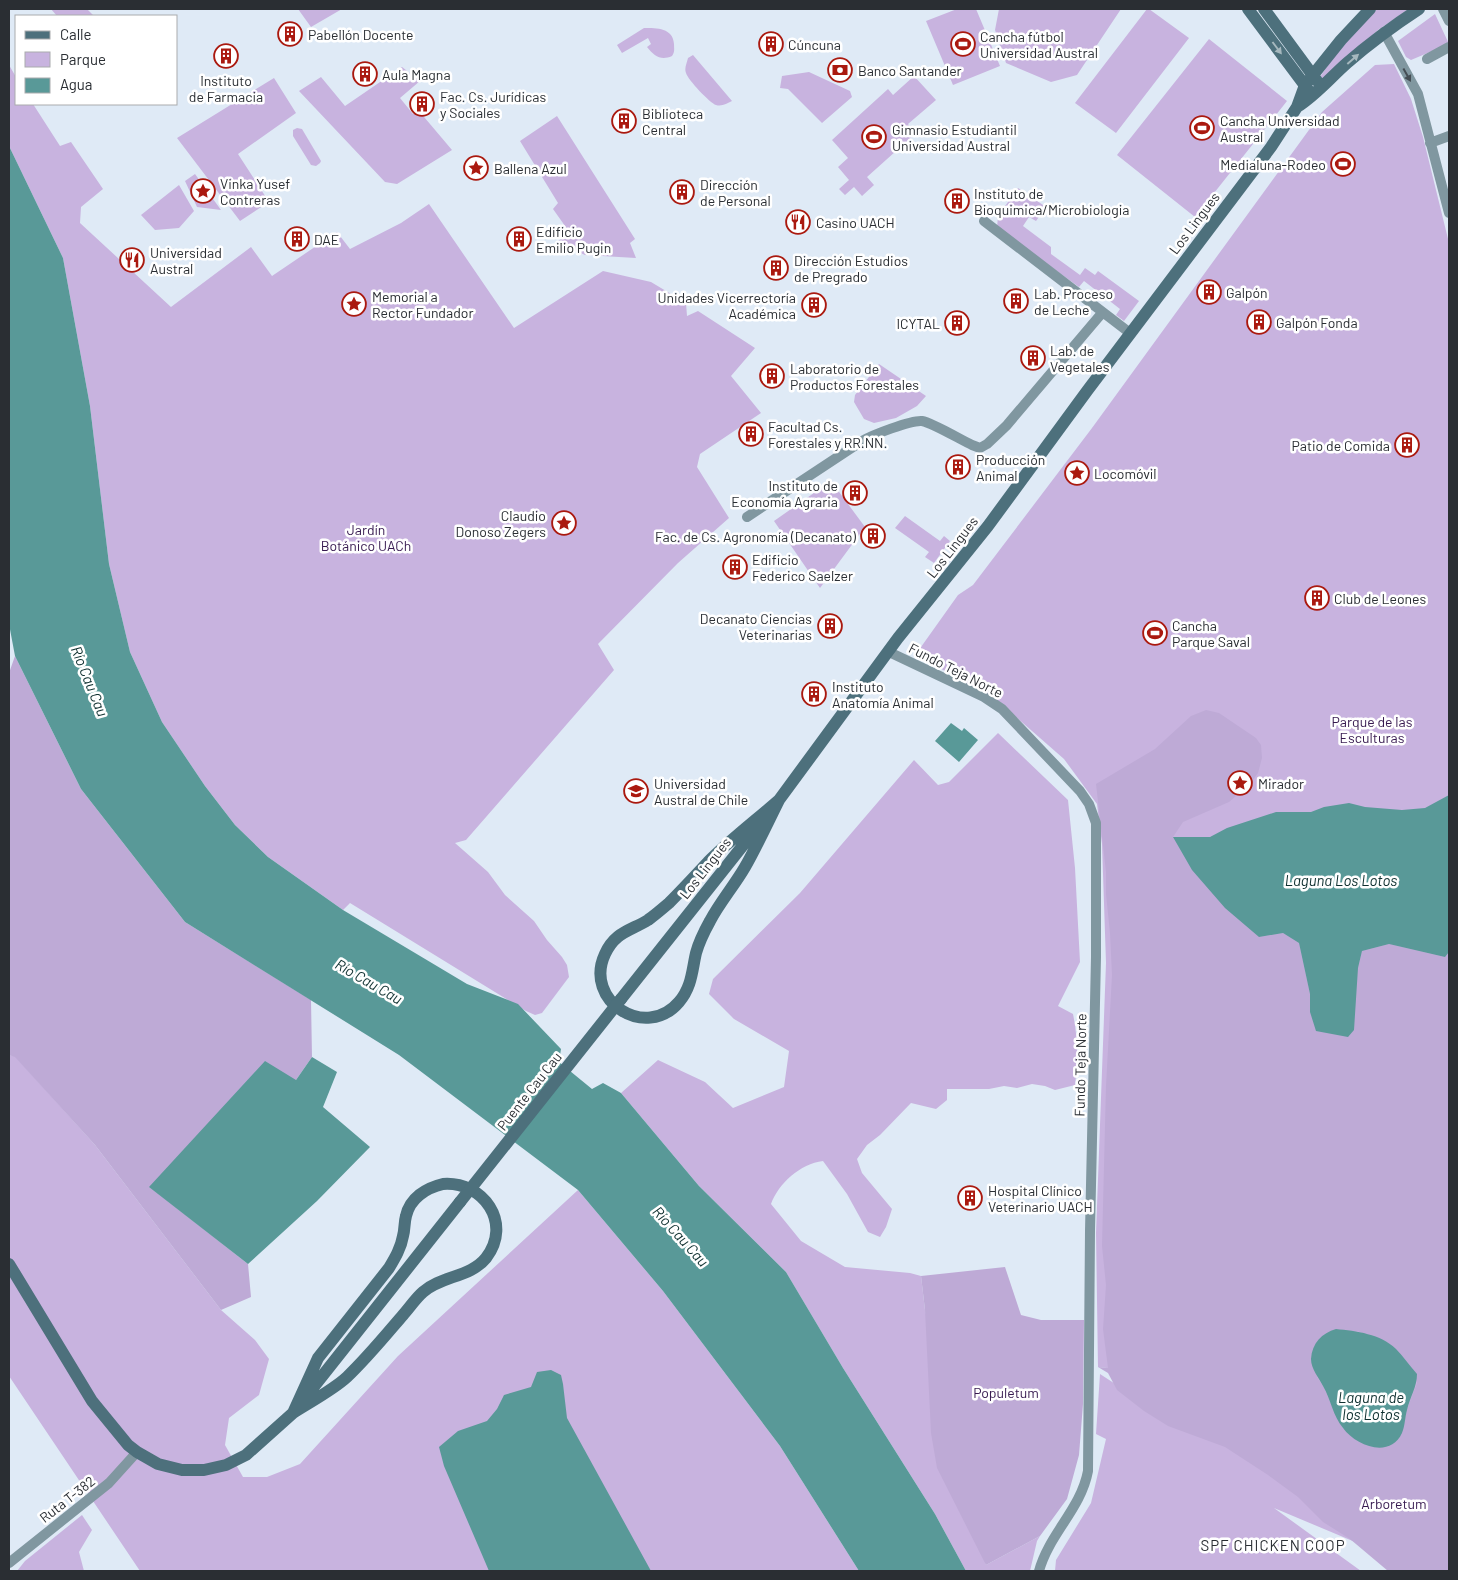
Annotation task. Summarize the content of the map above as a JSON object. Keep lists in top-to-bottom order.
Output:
{
  "streets": {
    "main road": ["Los Lingues", "Puente Cau Cau"],
    "street": ["Fundo Teja Norte", "Ruta T-382"]
  },
  "crossings": [
    ["Los Lingues", "Fundo Teja Norte"],
    ["Los Lingues", "Puente Cau Cau"]
  ],
  "districts": ["SPF CHICKEN COOP"],
  "water": ["Río Cau Cau", "Laguna Los Lotos", "Laguna de los Lotos"],
  "parks": [
    "Jardín Botánico UACh",
    "Parque de las Esculturas",
    "Populetum",
    "Arboretum"
  ],
  "places": {
    "building": [
      "Pabellón Docente",
      "Cúncuna",
      "Instituto de Farmacia",
      "Aula Magna",
      "Fac. Cs. Jurídicas y Sociales",
      "Biblioteca Central",
      "Dirección de Personal",
      "Instituto de Bioquimica/Microbiologia",
      "DAE",
      "Edificio Emilio Pugin",
      "Dirección Estudios de Pregrado",
      "Galpón",
      "Lab. Proceso de Leche",
      "Unidades Vicerrectoría Académica",
      "Galpón Fonda",
      "ICYTAL",
      "Lab. de Vegetales",
      "Laboratorio de Productos Forestales",
      "Facultad Cs. Forestales y RR.NN.",
      "Patio de Comida",
      "Producción Animal",
      "Instituto de Economía Agraria",
      "Fac. de Cs. Agronomía (Decanato)",
      "Edificio Federico Saelzer",
      "Club de Leones",
      "Decanato Ciencias Veterinarias",
      "Instituto Anatomía Animal",
      "Hospital Clínico Veterinario UACH"
    ],
    "sports": [
      "Cancha fútbol Universidad Austral",
      "Cancha Universidad Austral",
      "Gimnasio Estudiantil Universidad Austral",
      "Medialuna-Rodeo",
      "Cancha Parque Saval"
    ],
    "bank": ["Banco Santander"],
    "place": [
      "Ballena Azul",
      "Vinka Yusef Contreras",
      "Memorial a Rector Fundador",
      "Locomóvil",
      "Claudio Donoso Zegers",
      "Mirador"
    ],
    "restaurant": ["Casino UACH", "Universidad Austral"],
    "school or university": ["Universidad Austral de Chile"]
  },
  "legend": ["Calle", "Parque", "Agua"]
}
